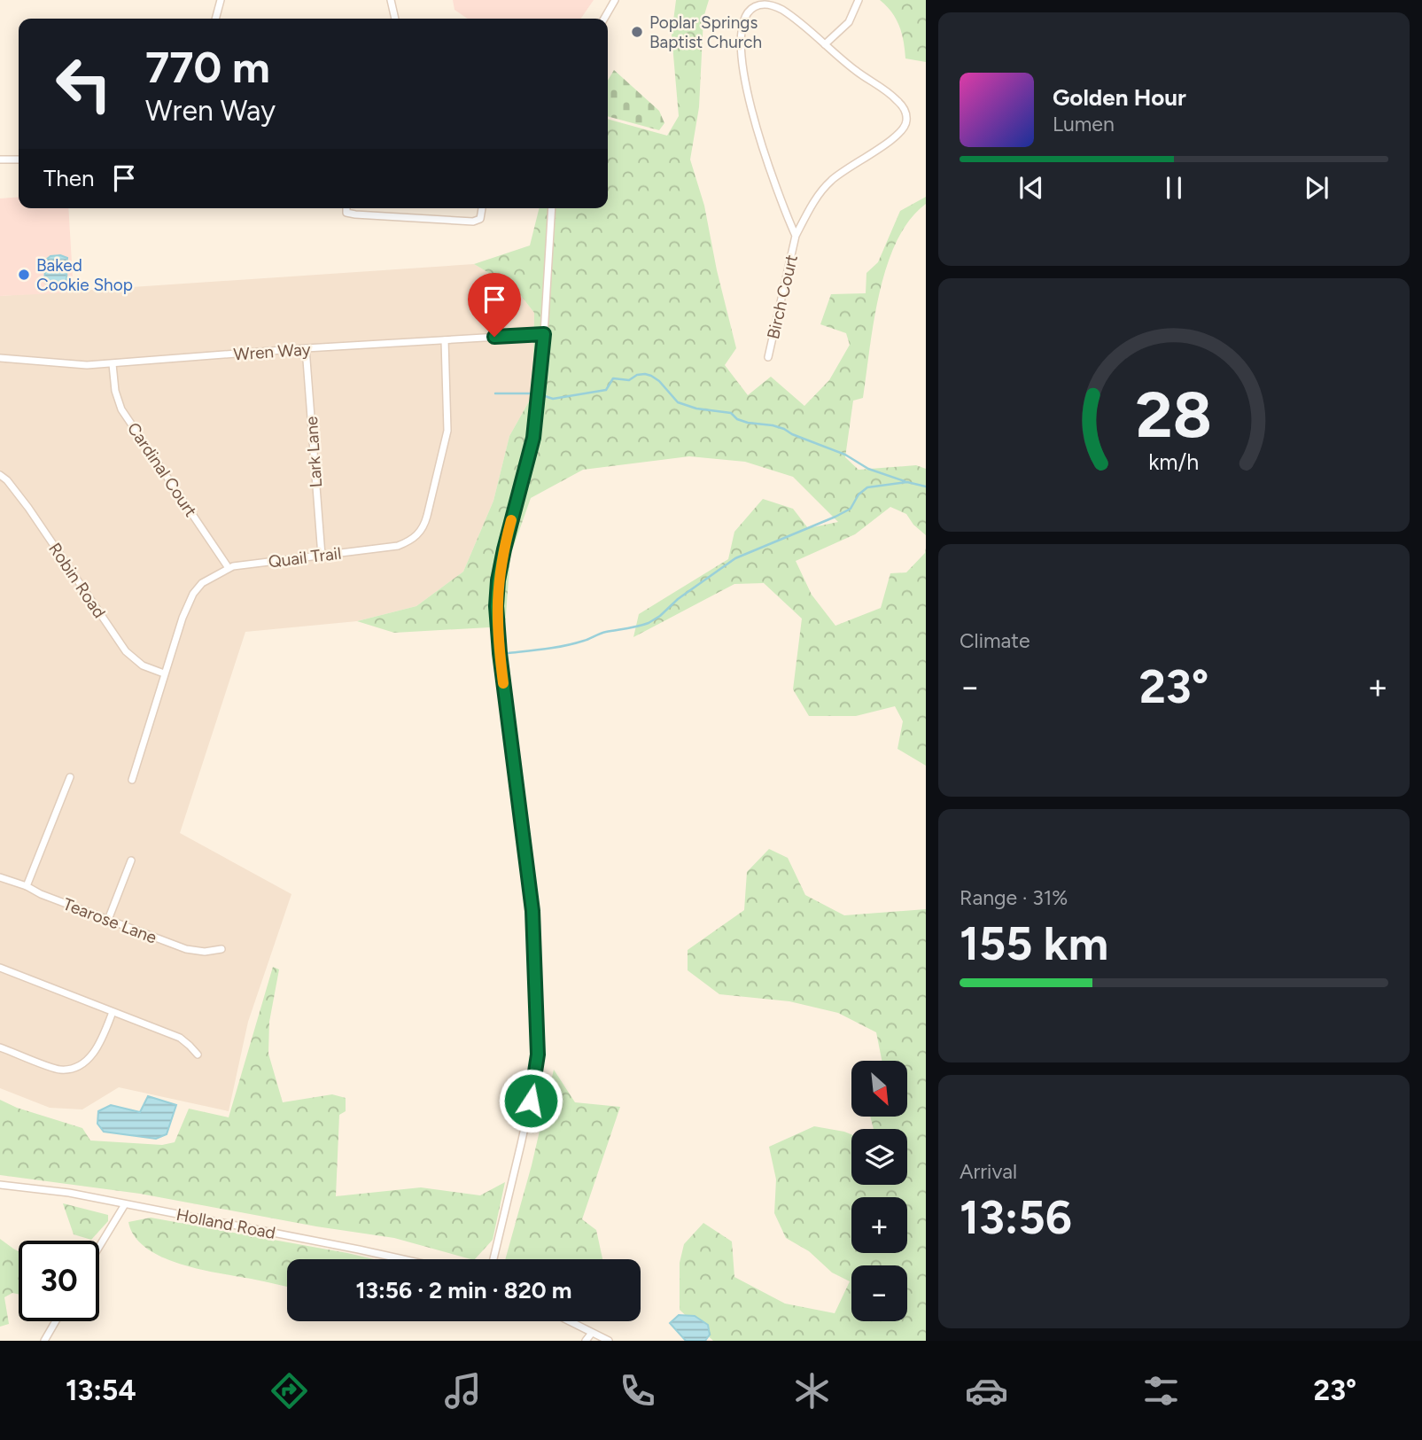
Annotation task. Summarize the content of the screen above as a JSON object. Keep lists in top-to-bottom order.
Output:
{
  "streets": {
    "street": [
      "Birch Court",
      "Wren Way",
      "Lark Lane",
      "Cardinal Court",
      "Quail Trail",
      "Robin Road",
      "Tearose Lane",
      "Holland Road"
    ]
  },
  "crossings": [
    ["Wren Way", "Lark Lane"],
    ["Wren Way", "Cardinal Court"],
    ["Wren Way", "Quail Trail"],
    ["Lark Lane", "Quail Trail"],
    ["Cardinal Court", "Quail Trail"],
    ["Quail Trail", "Robin Road"]
  ],
  "places": ["Poplar Springs Baptist Church", "Baked Cookie Shop"],
  "north": "bottom right",
  "page": {
    "turn": ["770 m", "Wren Way"],
    "song": ["Golden Hour", "Lumen"],
    "then": "Then",
    "tile": [
      "Climate",
      ["Range · 31%", "155 km"],
      ["Arrival", "13:56"]
    ],
    "heat": ["−", "23°", "+"],
    "map_buttons": ["+", "−"],
    "limit": "30",
    "trip": "13:56 · 2 min · 820 m",
    "tabs": ["13:54", "23°"],
    "gauge": ["28", "km/h"]
  }
}
